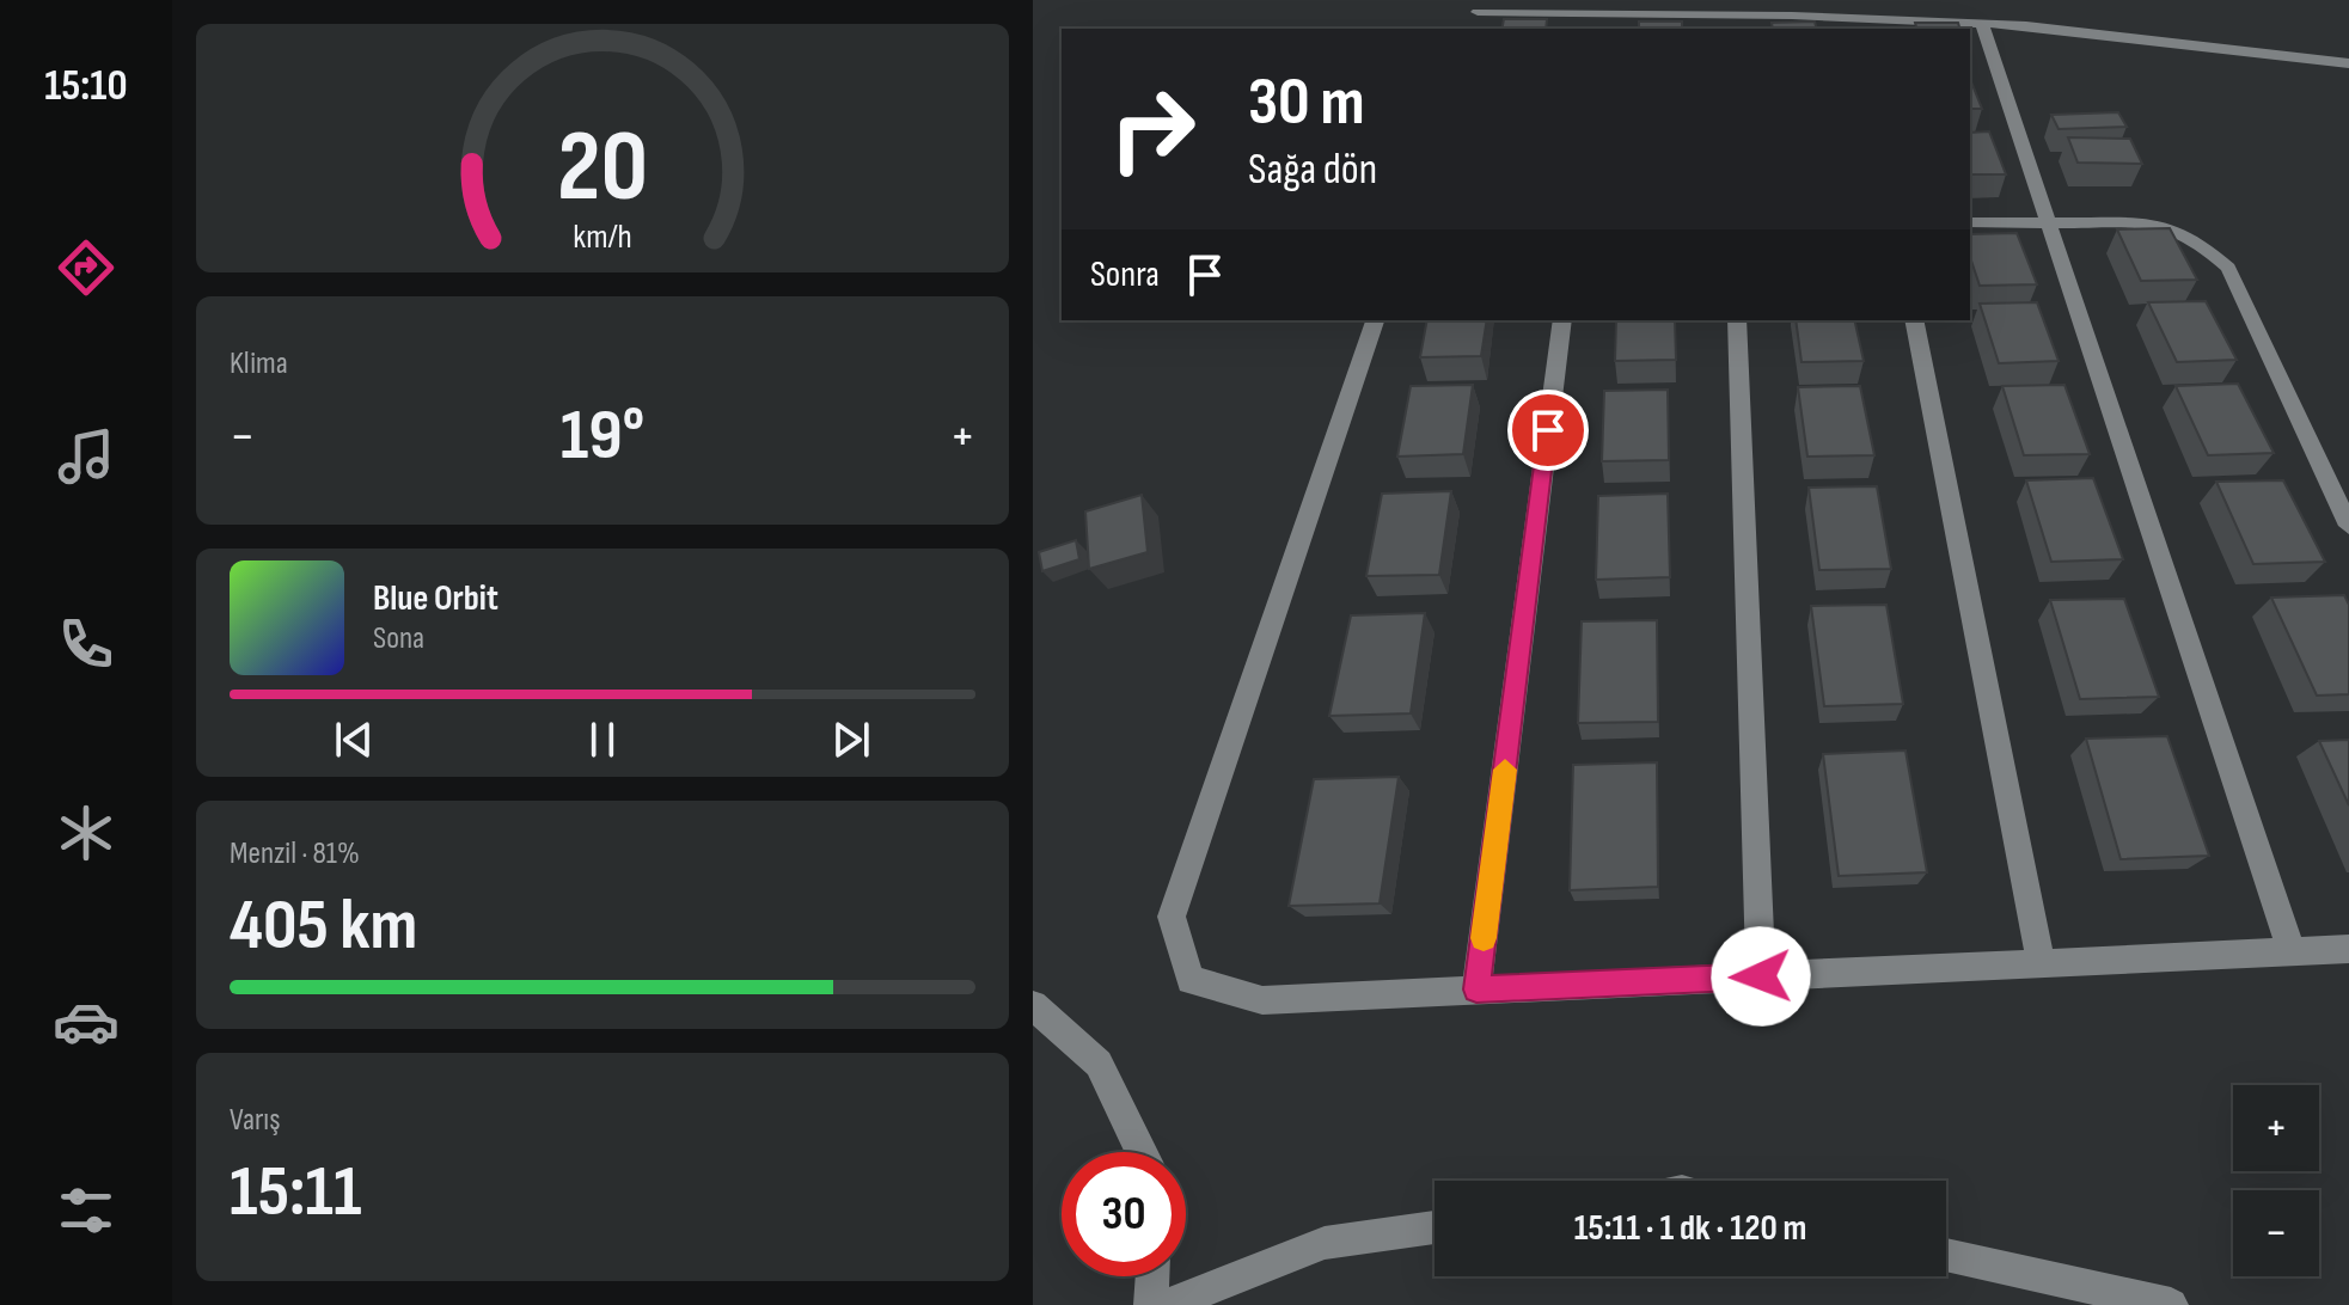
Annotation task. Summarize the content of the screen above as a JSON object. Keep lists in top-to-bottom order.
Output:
{
  "page": {
    "tabs": "15:10",
    "turn": ["30 m", "Sağa dön"],
    "then": "Sonra",
    "tile": [
      "Klima",
      ["Menzil · 81%", "405 km"],
      ["Varış", "15:11"]
    ],
    "heat": ["−", "19°", "+"],
    "song": ["Blue Orbit", "Sona"],
    "map_buttons": ["+", "−"],
    "limit": "30",
    "trip": "15:11 · 1 dk · 120 m",
    "gauge": ["20", "km/h"]
  }
}
